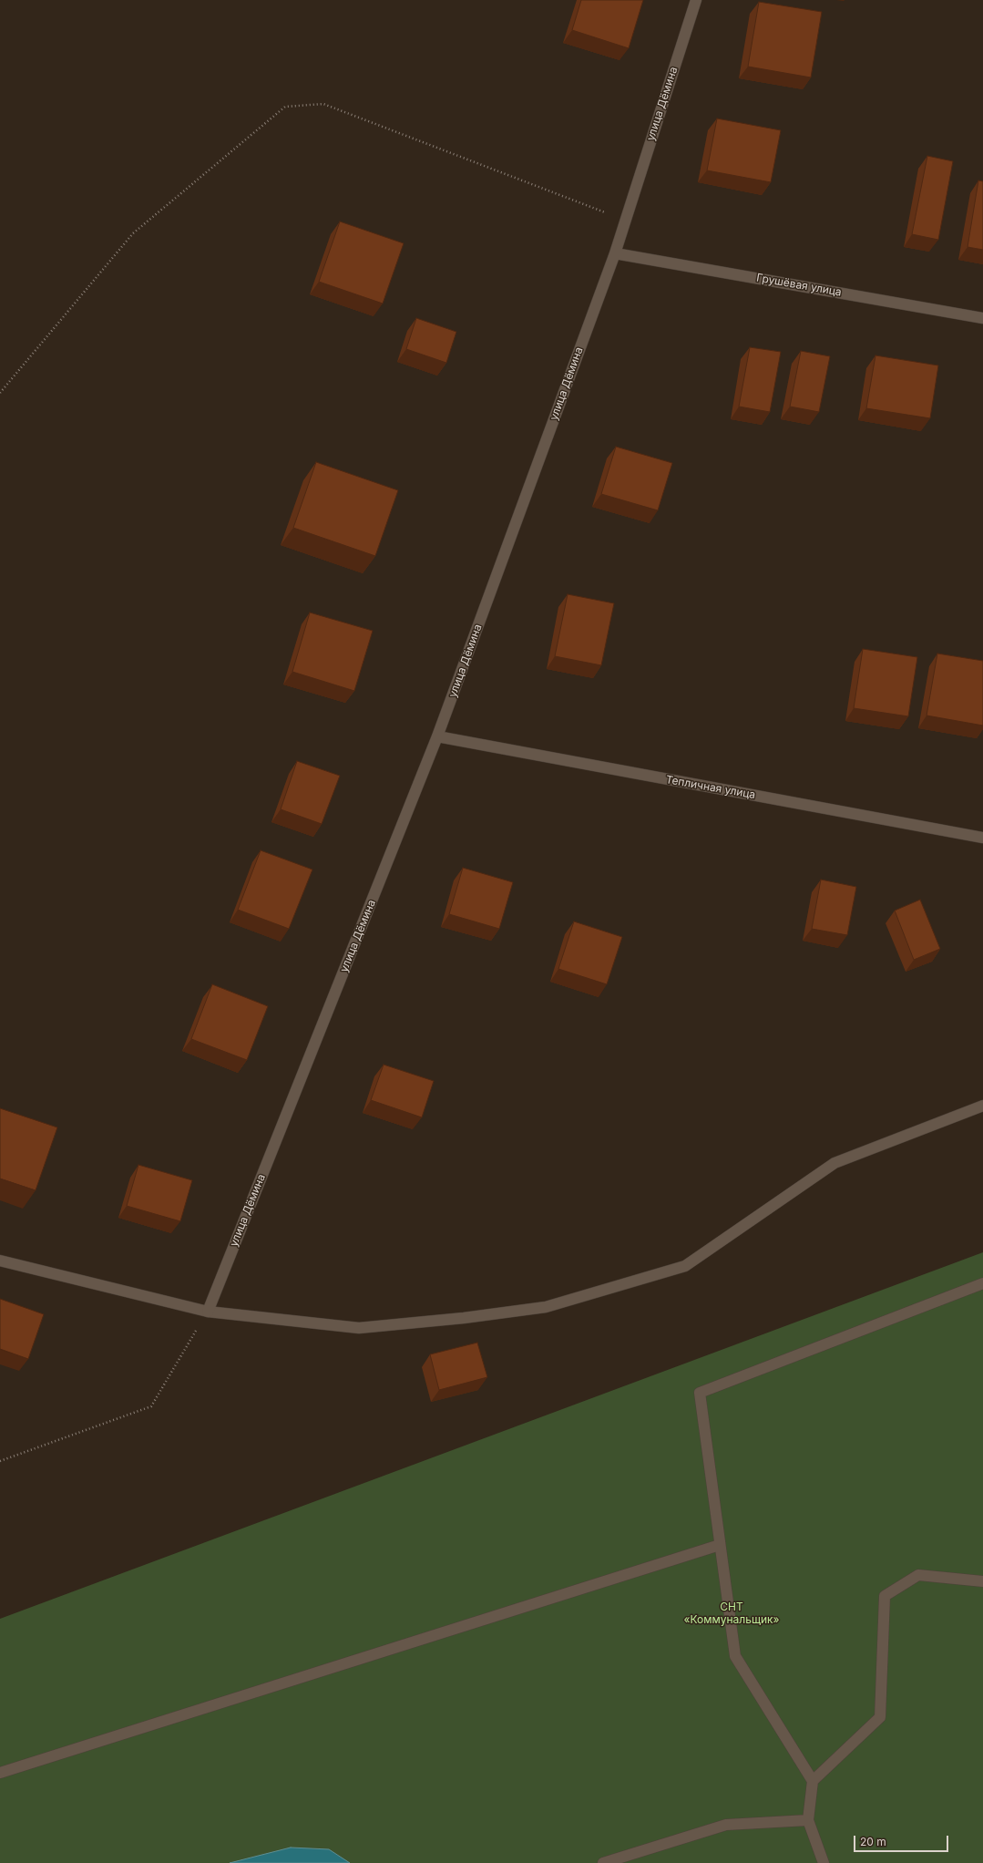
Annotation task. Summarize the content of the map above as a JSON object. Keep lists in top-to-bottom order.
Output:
{
  "streets": {
    "street": ["улица Дёмина", "Грушёвая улица", "Тепличная улица"]
  },
  "crossings": [
    ["улица Дёмина", "Грушёвая улица"],
    ["улица Дёмина", "Тепличная улица"]
  ],
  "parks": ["СНТ «Коммунальщик»"],
  "scale_bar": "20 m"
}
